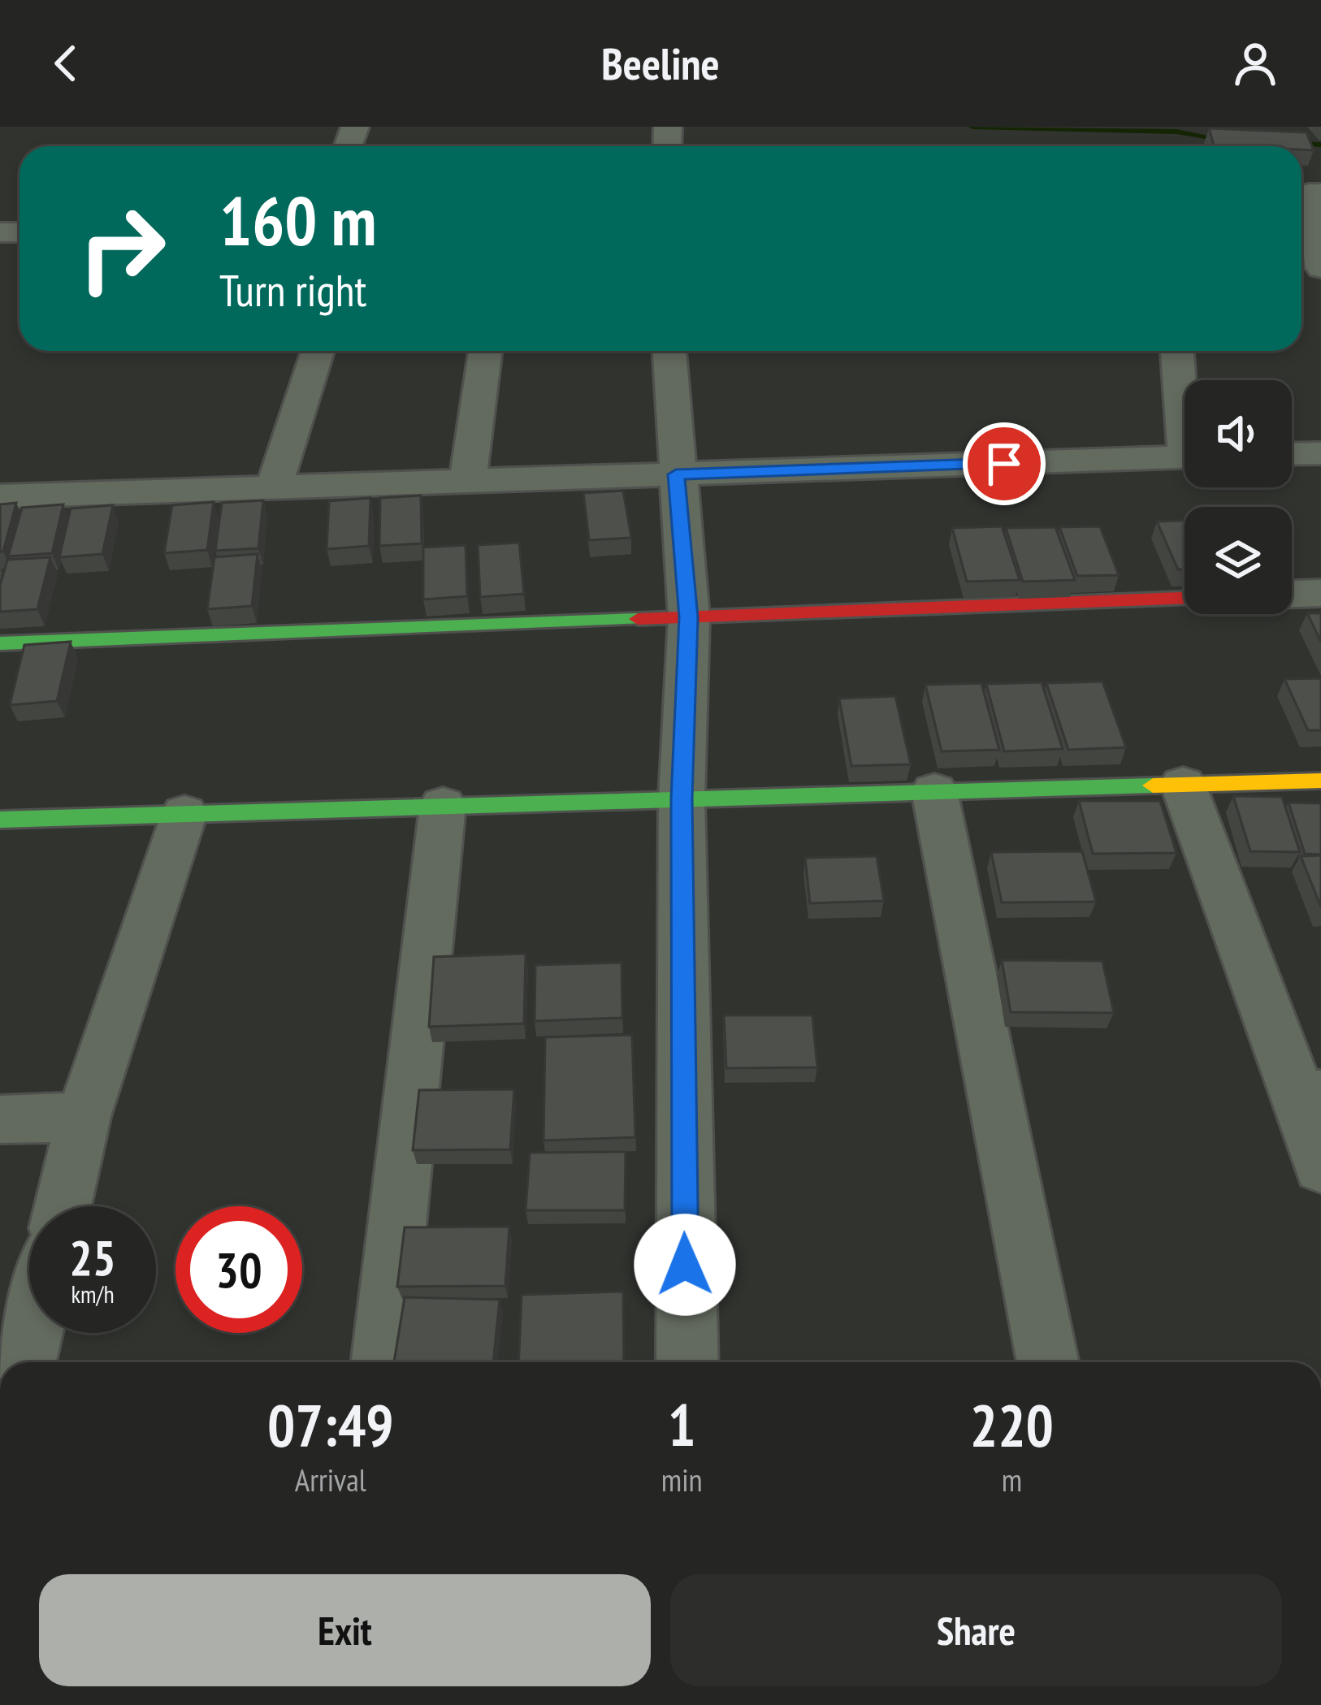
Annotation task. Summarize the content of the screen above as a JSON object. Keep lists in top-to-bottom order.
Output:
{
  "page": {
    "header": "Beeline",
    "turn": ["160 m", "Turn right"],
    "speed": "25 km/h",
    "limit": "30",
    "eta": [
      "07:49",
      "Arrival",
      "1",
      "min",
      "220",
      "m"
    ],
    "buttons": ["Exit", "Share"]
  }
}
